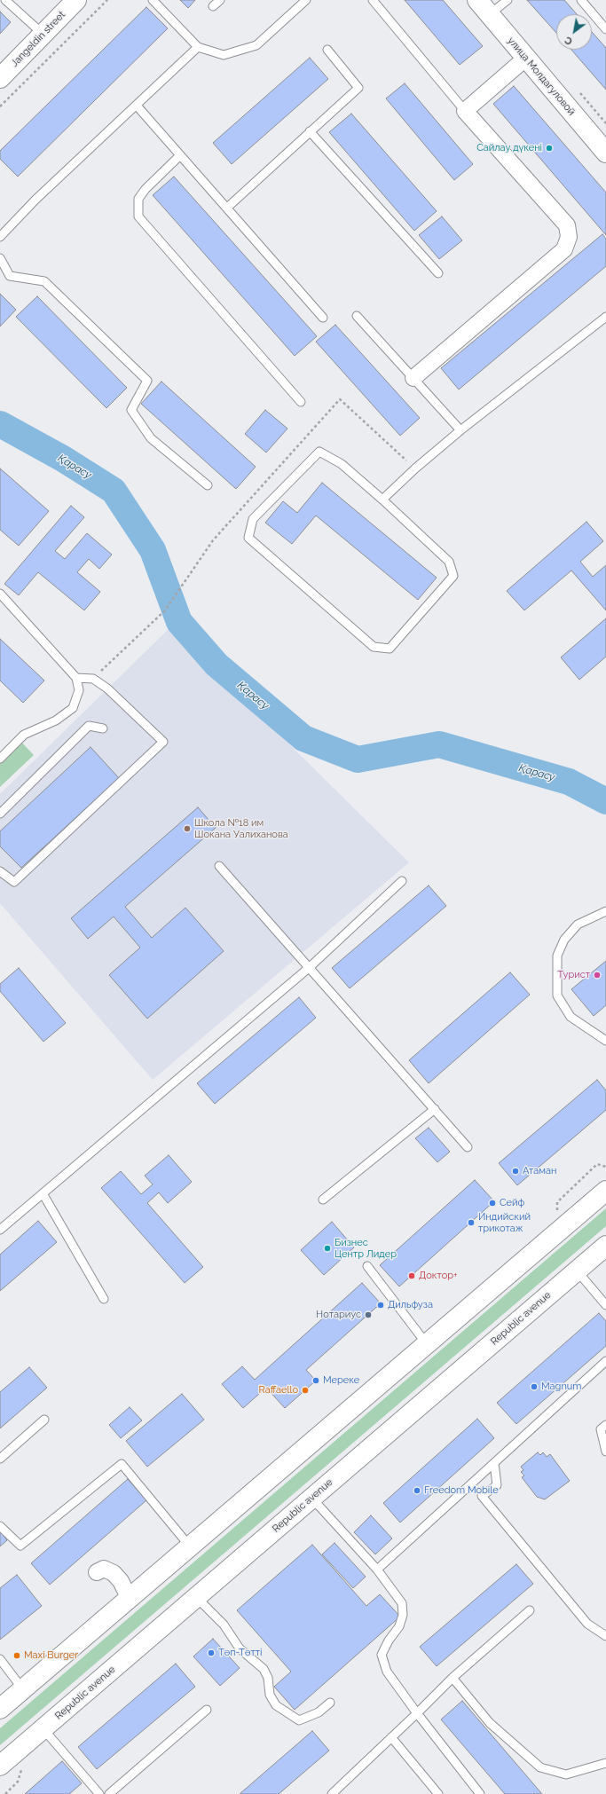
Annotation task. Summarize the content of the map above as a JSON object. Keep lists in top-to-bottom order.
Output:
{
  "streets": {
    "main road": ["Jangeldin street", "улица Молдагуловой", "Republic avenue"]
  },
  "water": ["Қарасу"],
  "places": [
    "Сайлау дүкені",
    "Школа №18 им Шокана Уалиханова",
    "Турист",
    "Атаман",
    "Сейф",
    "Индийский трикотаж",
    "Бизнес Центр Лидер",
    "Доктор+",
    "Дильфуза",
    "Нотариус",
    "Мереке",
    "Magnum",
    "Raffaello",
    "Freedom Mobile",
    "Тәп-Тәтті",
    "Maxi Burger"
  ],
  "north": "bottom left"
}
